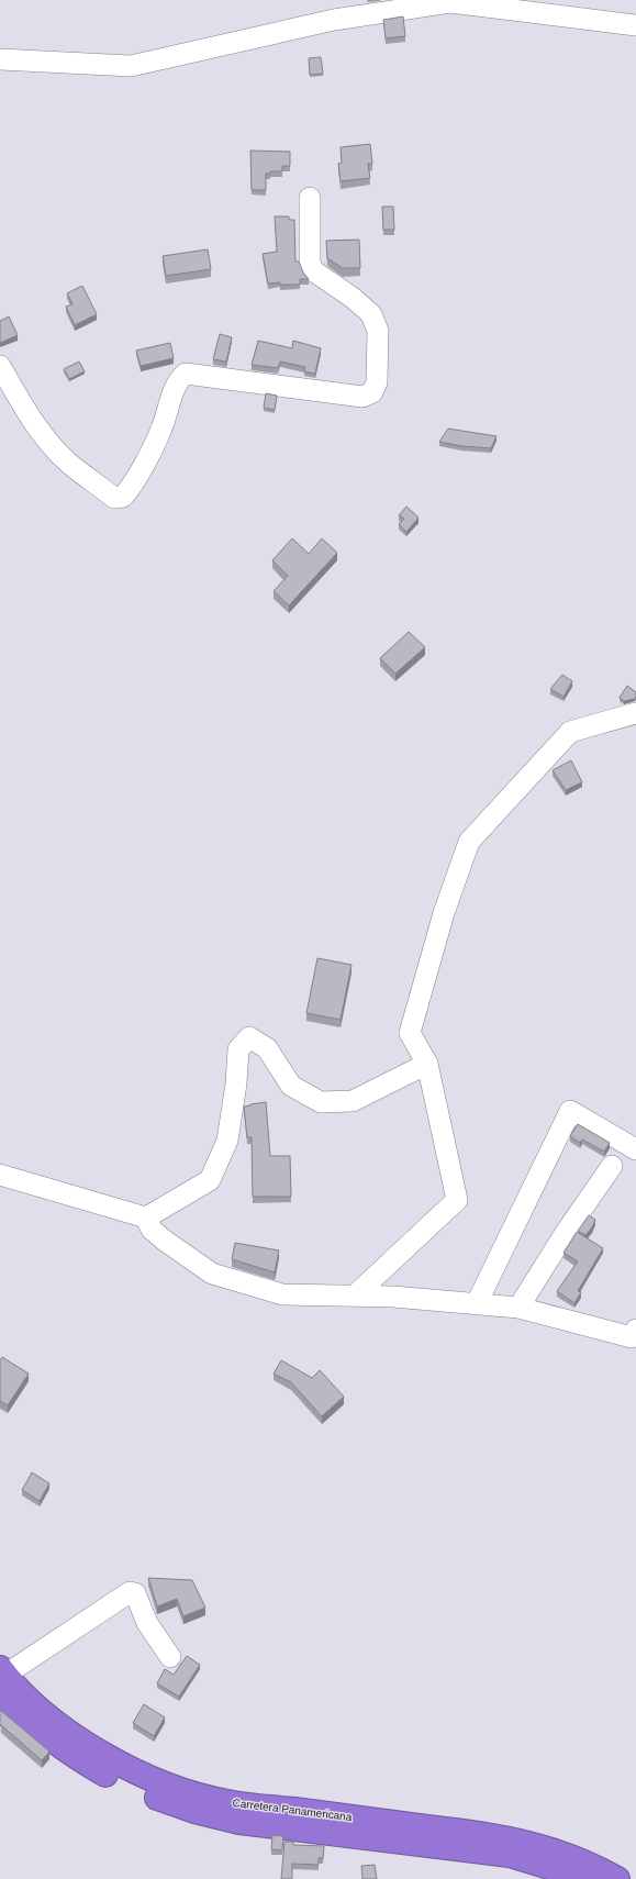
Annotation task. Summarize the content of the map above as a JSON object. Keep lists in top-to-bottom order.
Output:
{
  "streets": {
    "highway": ["Carretera Panamericana"]
  }
}
